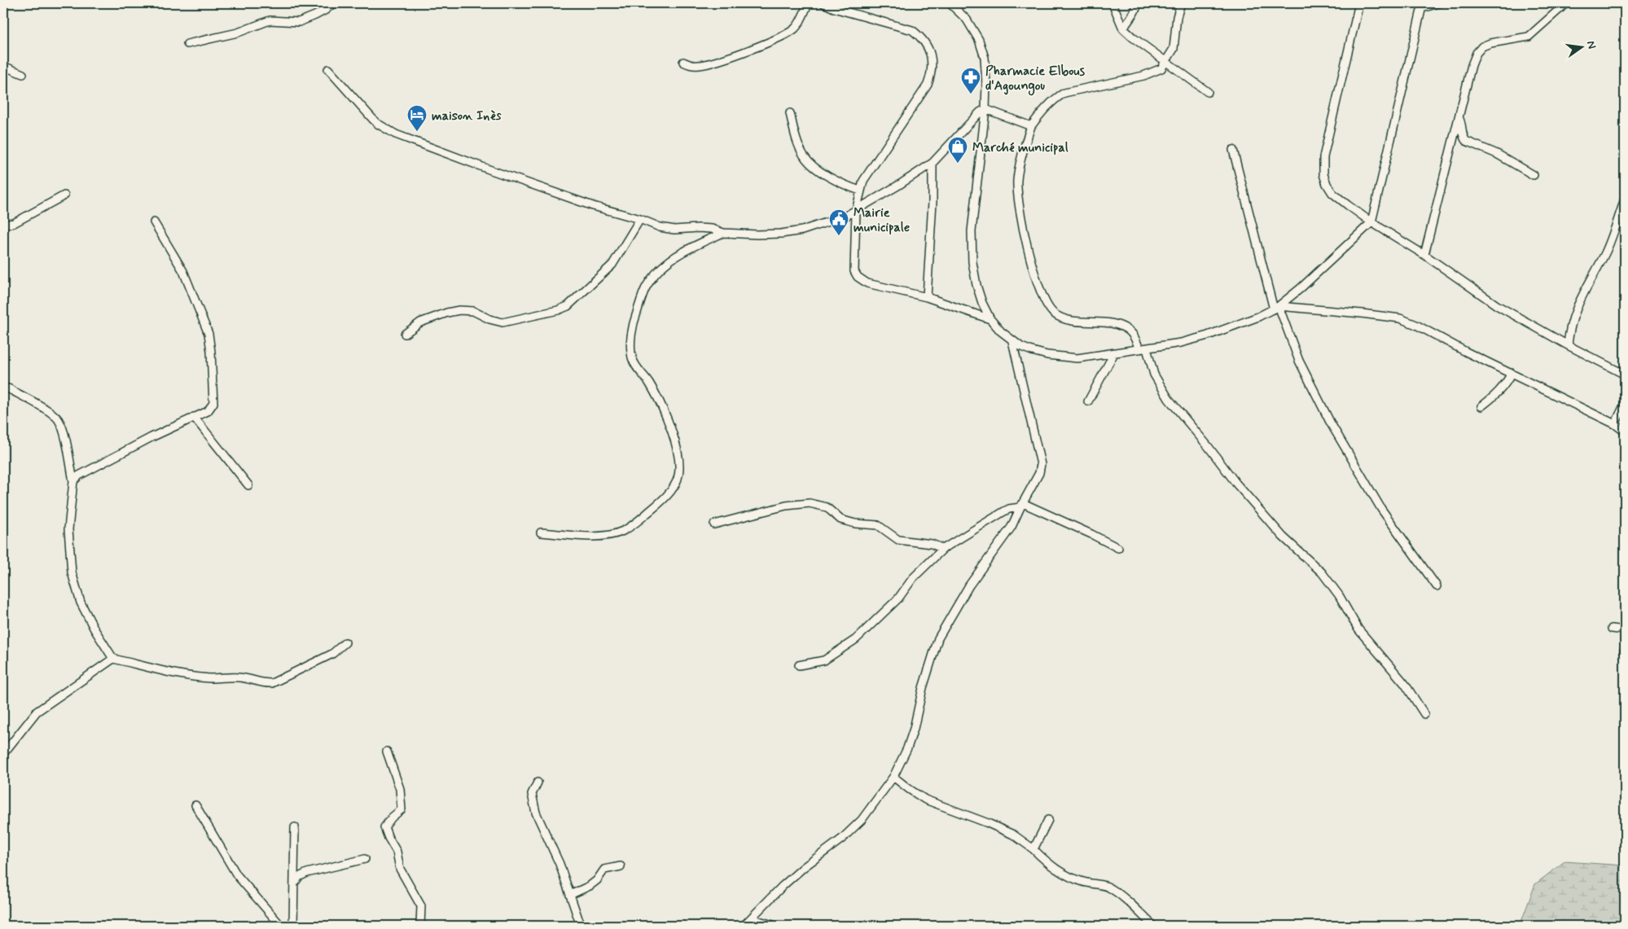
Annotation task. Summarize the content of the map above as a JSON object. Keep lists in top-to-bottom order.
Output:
{
  "places": {
    "pharmacy": ["Pharmacie Elbous d'Agoungou"],
    "hotel": ["maison Inès"],
    "shop": ["Marché municipal"],
    "public building": ["Mairie municipale"]
  },
  "north": "right"
}
